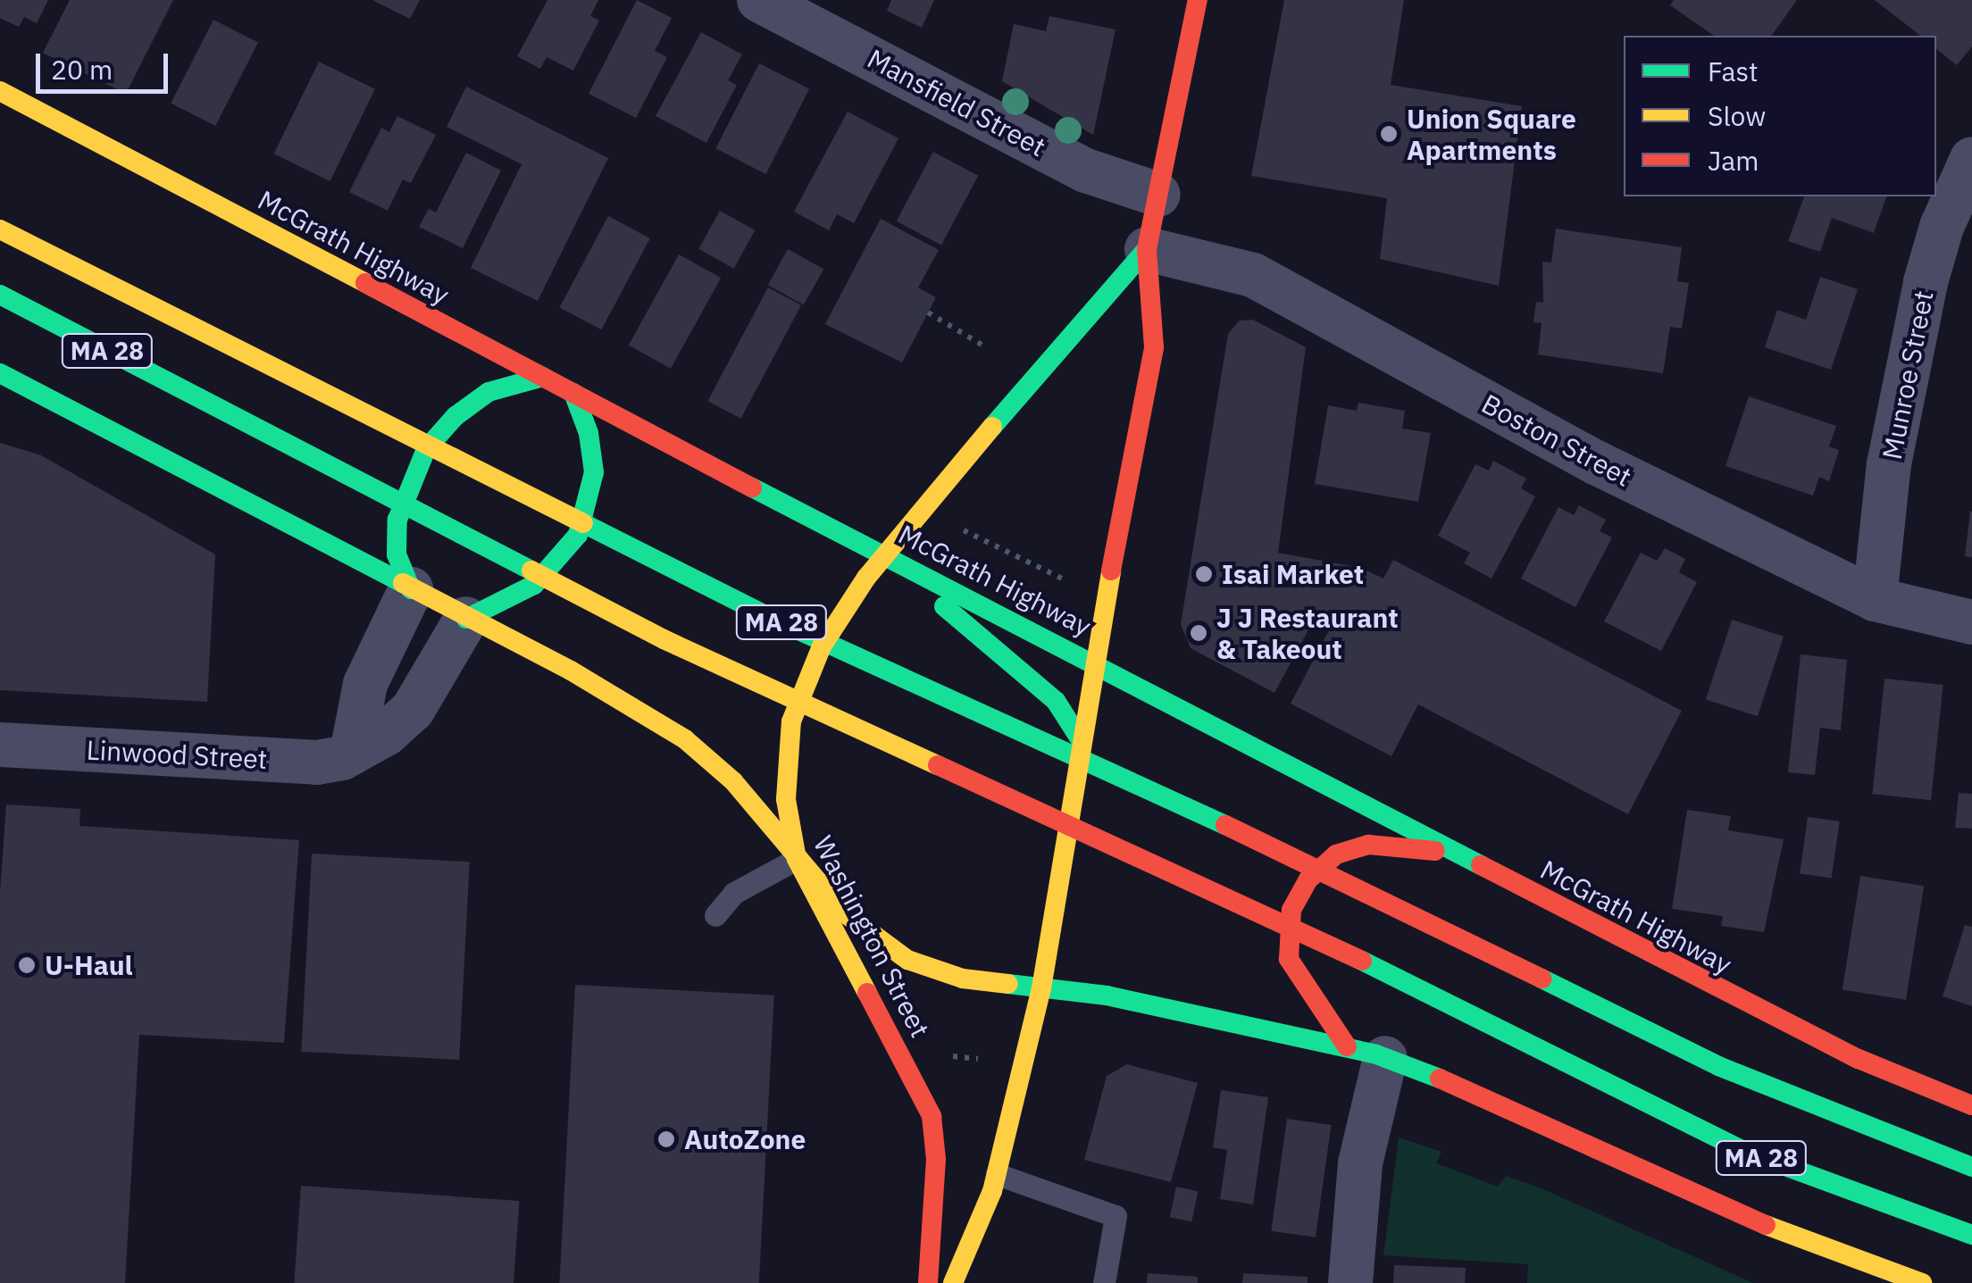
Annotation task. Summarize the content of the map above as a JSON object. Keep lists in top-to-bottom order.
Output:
{
  "streets": {
    "main road": ["McGrath Highway", "MA 28", "Washington Street"],
    "street": [
      "Mansfield Street",
      "Munroe Street",
      "Boston Street",
      "Linwood Street"
    ]
  },
  "crossings": [
    ["McGrath Highway", "Linwood Street"],
    ["McGrath Highway", "Washington Street"],
    ["Munroe Street", "Boston Street"],
    ["Boston Street", "Washington Street"]
  ],
  "places": [
    "Union Square Apartments",
    "Isai Market",
    "J J Restaurant & Takeout",
    "U-Haul",
    "AutoZone"
  ],
  "legend": ["Fast", "Slow", "Jam"],
  "scale_bar": "20 m"
}
